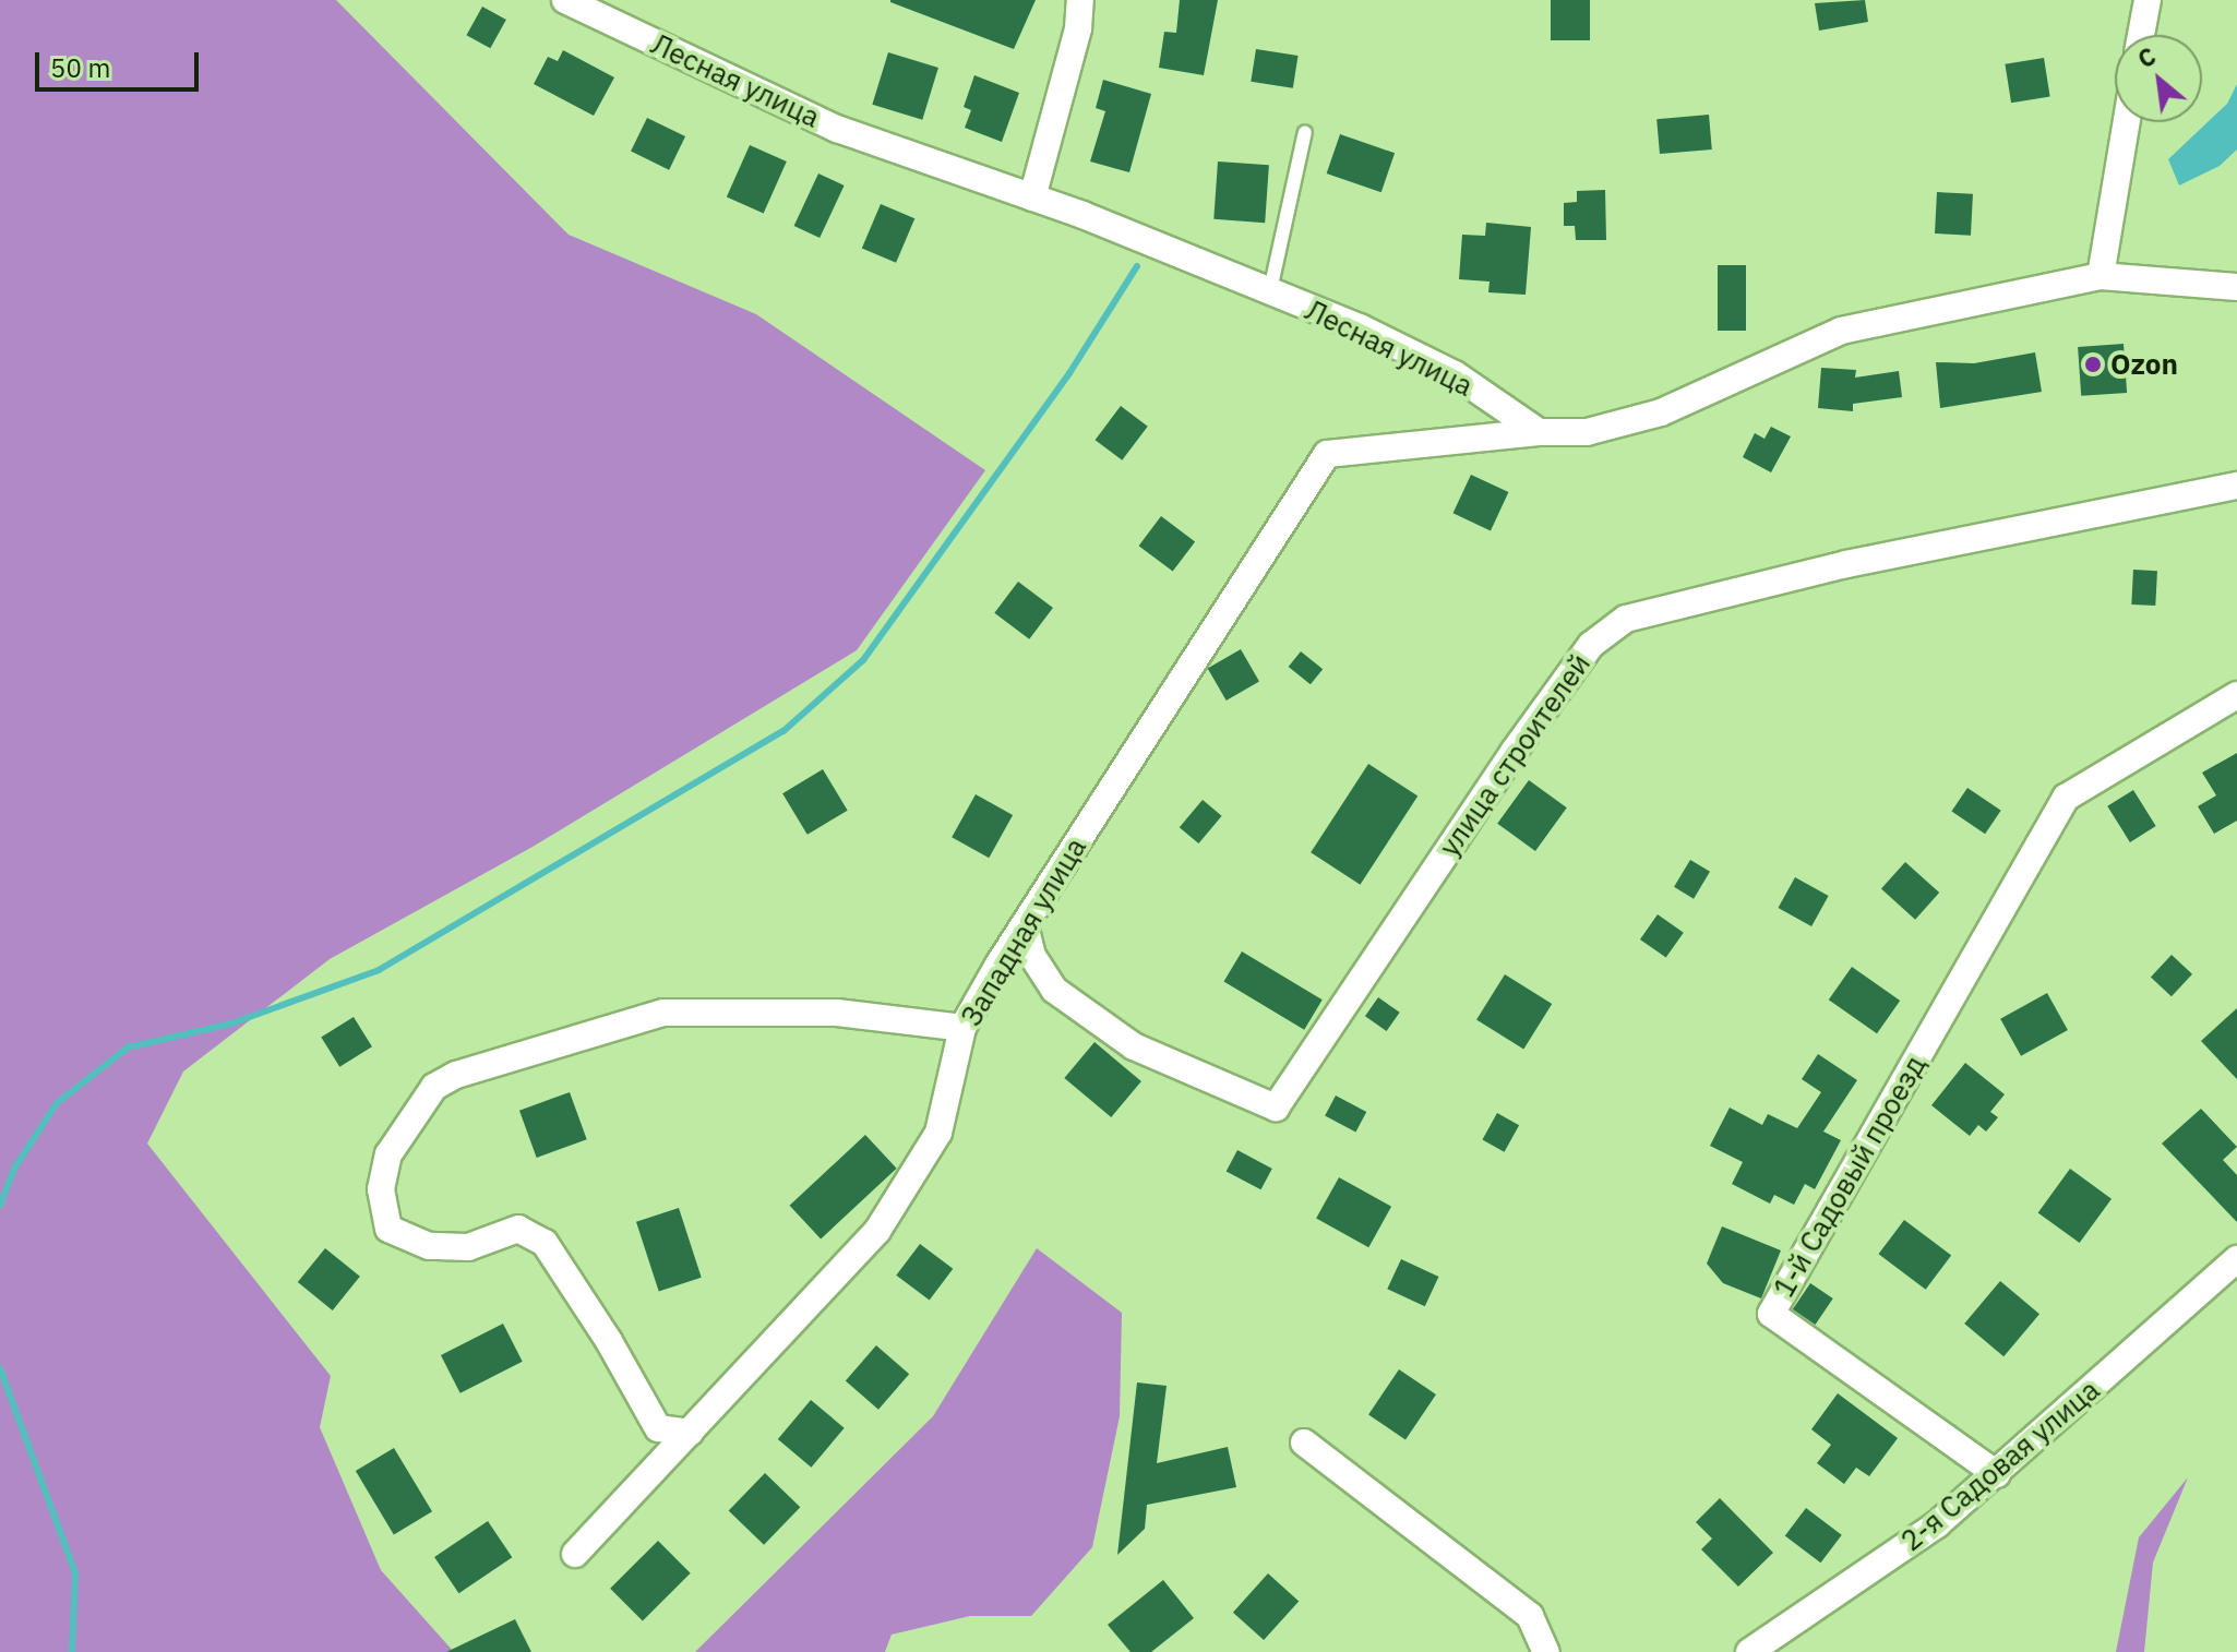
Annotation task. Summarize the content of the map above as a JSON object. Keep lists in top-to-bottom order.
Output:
{
  "streets": {
    "street": [
      "Лесная улица",
      "улица строителей",
      "Западная улица",
      "1-й Садовый проезд",
      "2-я Садовая улица"
    ]
  },
  "crossings": [
    ["Лесная улица", "Западная улица"],
    ["улица строителей", "Западная улица"],
    ["1-й Садовый проезд", "2-я Садовая улица"]
  ],
  "places": ["Ozon"],
  "scale_bar": "50 m",
  "north": "top left"
}
